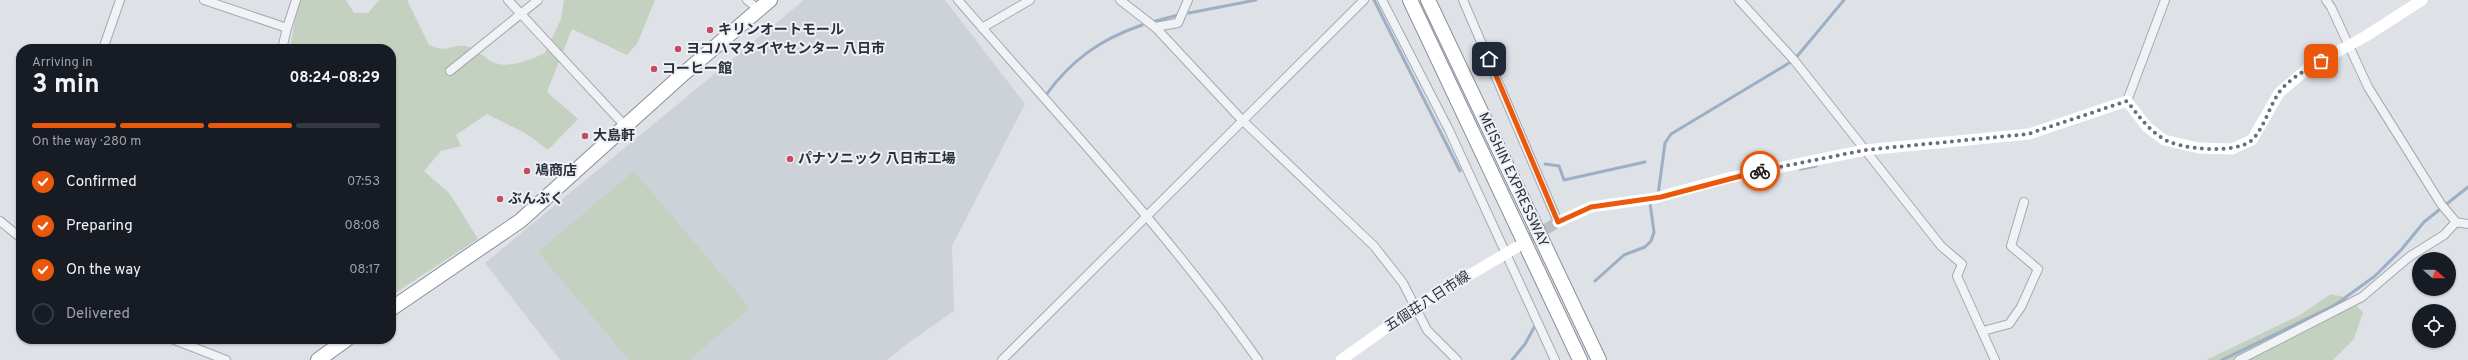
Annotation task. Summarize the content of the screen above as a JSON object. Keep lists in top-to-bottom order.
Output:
{
  "streets": {
    "highway": ["MEISHIN EXPRESSWAY"],
    "main road": ["五個荘八日市線"]
  },
  "places": [
    "キリンオートモール",
    "ヨコハマタイヤセンター 八日市",
    "コーヒー館",
    "大島軒",
    "パナソニック 八日市工場",
    "鳰商店",
    "ぶんぶく"
  ],
  "north": "right",
  "page": {
    "heading": ["3 min", "Arriving in", "08:24–08:29"],
    "bar": "On the way · 280 m",
    "list": [
      ["Confirmed", "07:53"],
      ["Preparing", "08:08"],
      ["On the way", "08:17"],
      "Delivered"
    ]
  }
}
